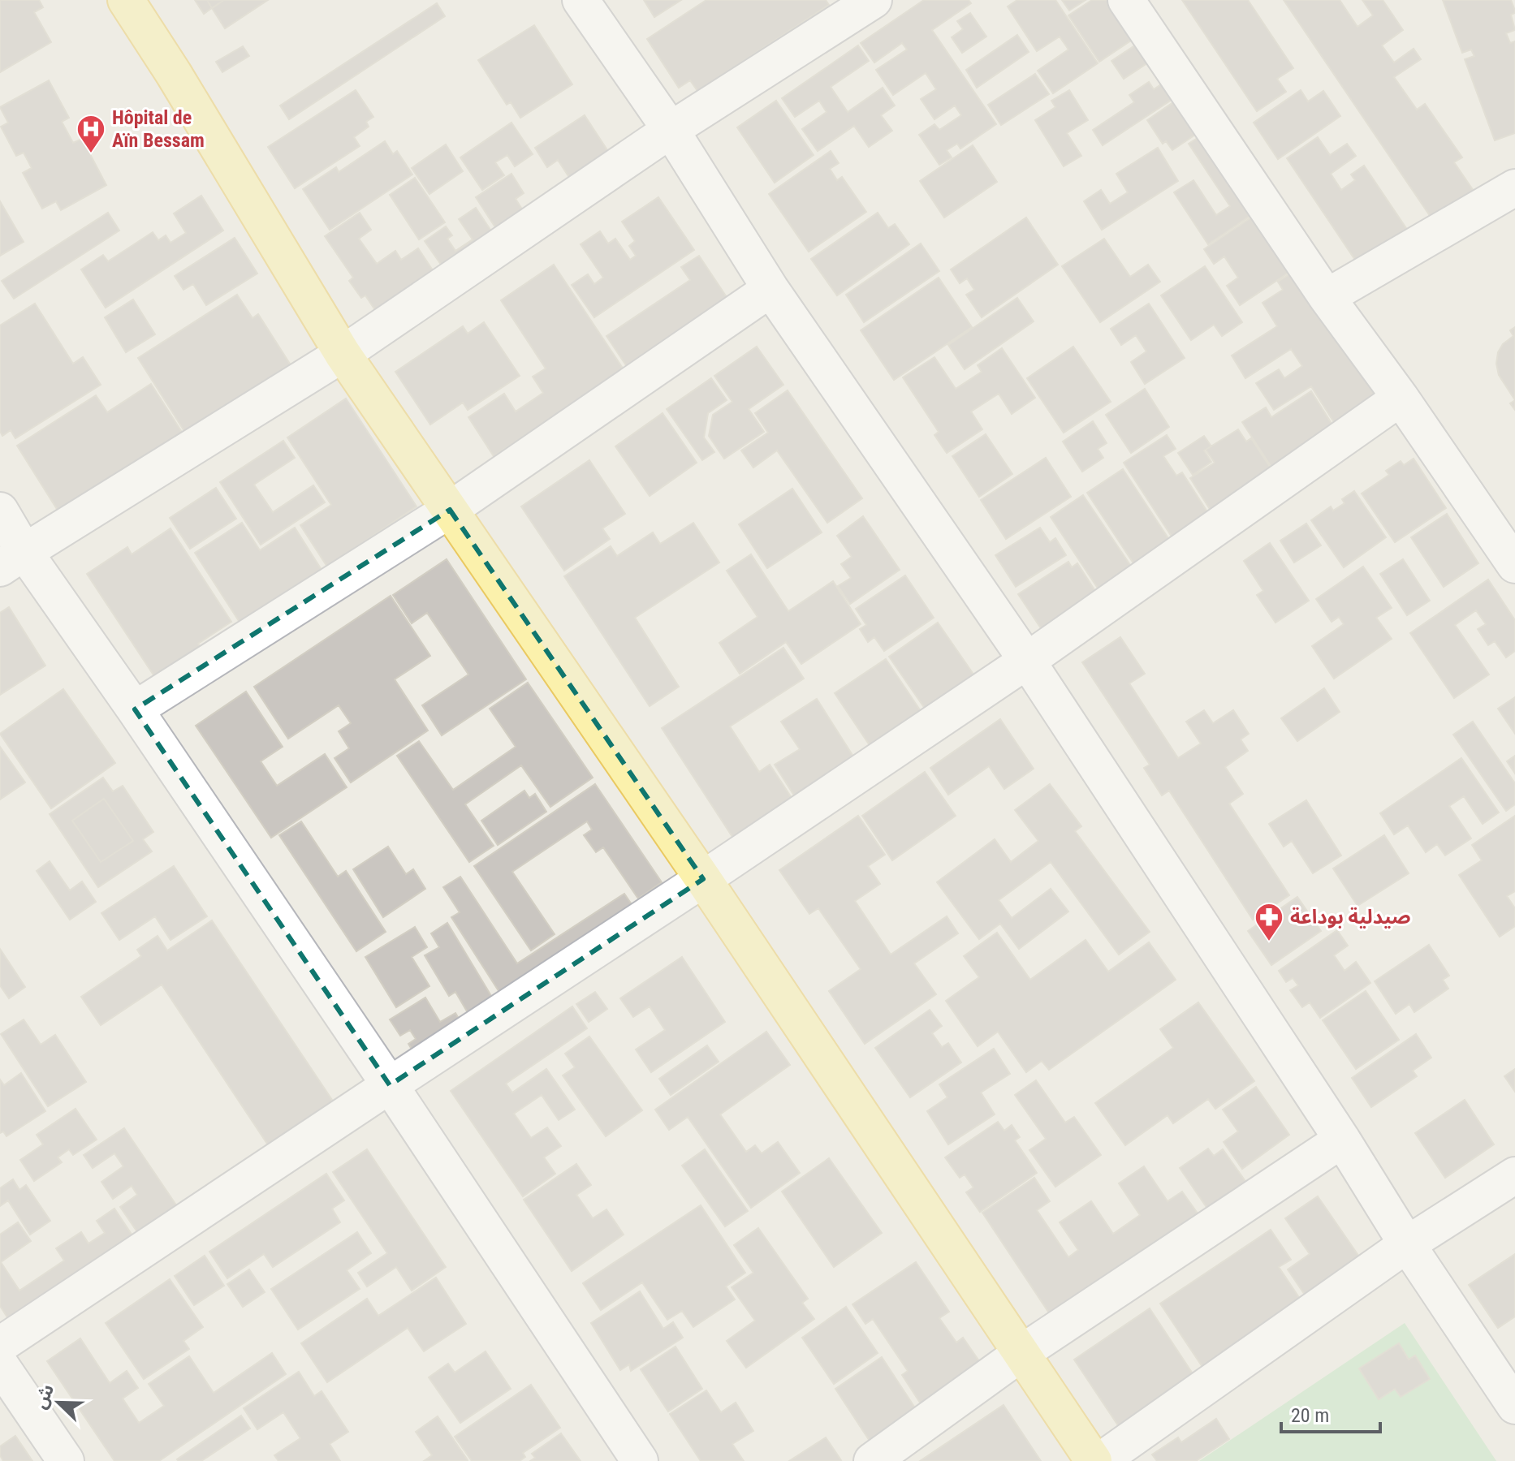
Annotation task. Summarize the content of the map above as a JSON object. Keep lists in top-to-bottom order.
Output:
{
  "places": {
    "hospital": ["Hôpital de Aïn Bessam"],
    "pharmacy": ["صيدلية بوداعة"]
  },
  "scale_bar": "20 m",
  "north": "top left"
}
